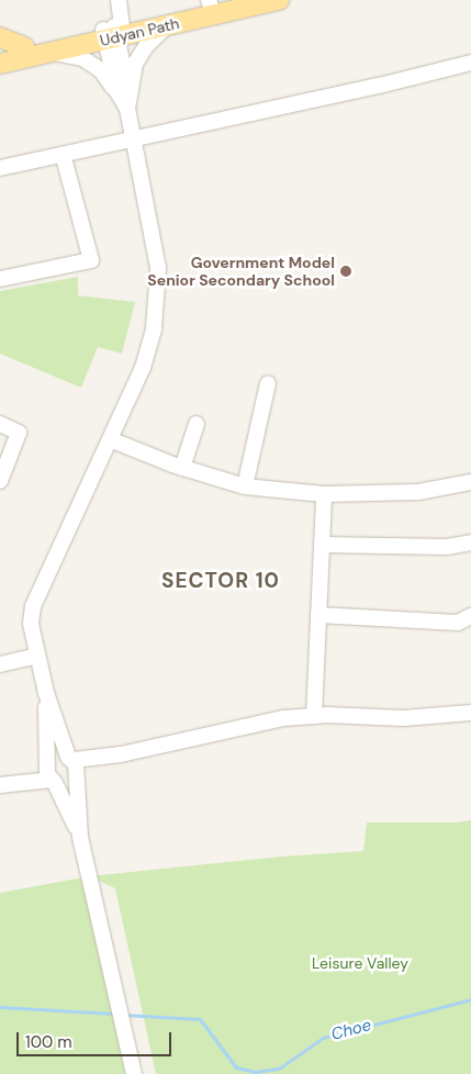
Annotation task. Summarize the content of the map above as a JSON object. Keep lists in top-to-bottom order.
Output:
{
  "streets": {
    "main road": ["Udyan Path"]
  },
  "districts": ["SECTOR 10"],
  "water": ["Choe"],
  "parks": ["Leisure Valley"],
  "places": ["Government Model Senior Secondary School"],
  "scale_bar": "100 m"
}
